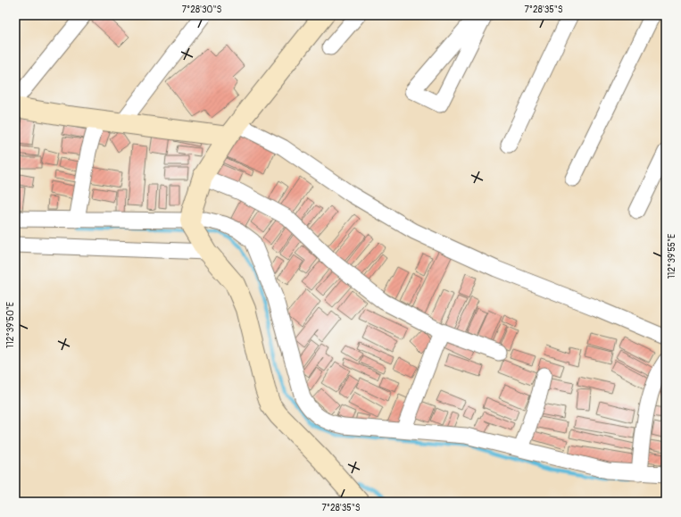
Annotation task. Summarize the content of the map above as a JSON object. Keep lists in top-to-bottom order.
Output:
{
  "coordinates": [
    "7°28'30\"S",
    "7°28'35\"S",
    "112°39'55\"E",
    "112°39'50\"E"
  ]
}
